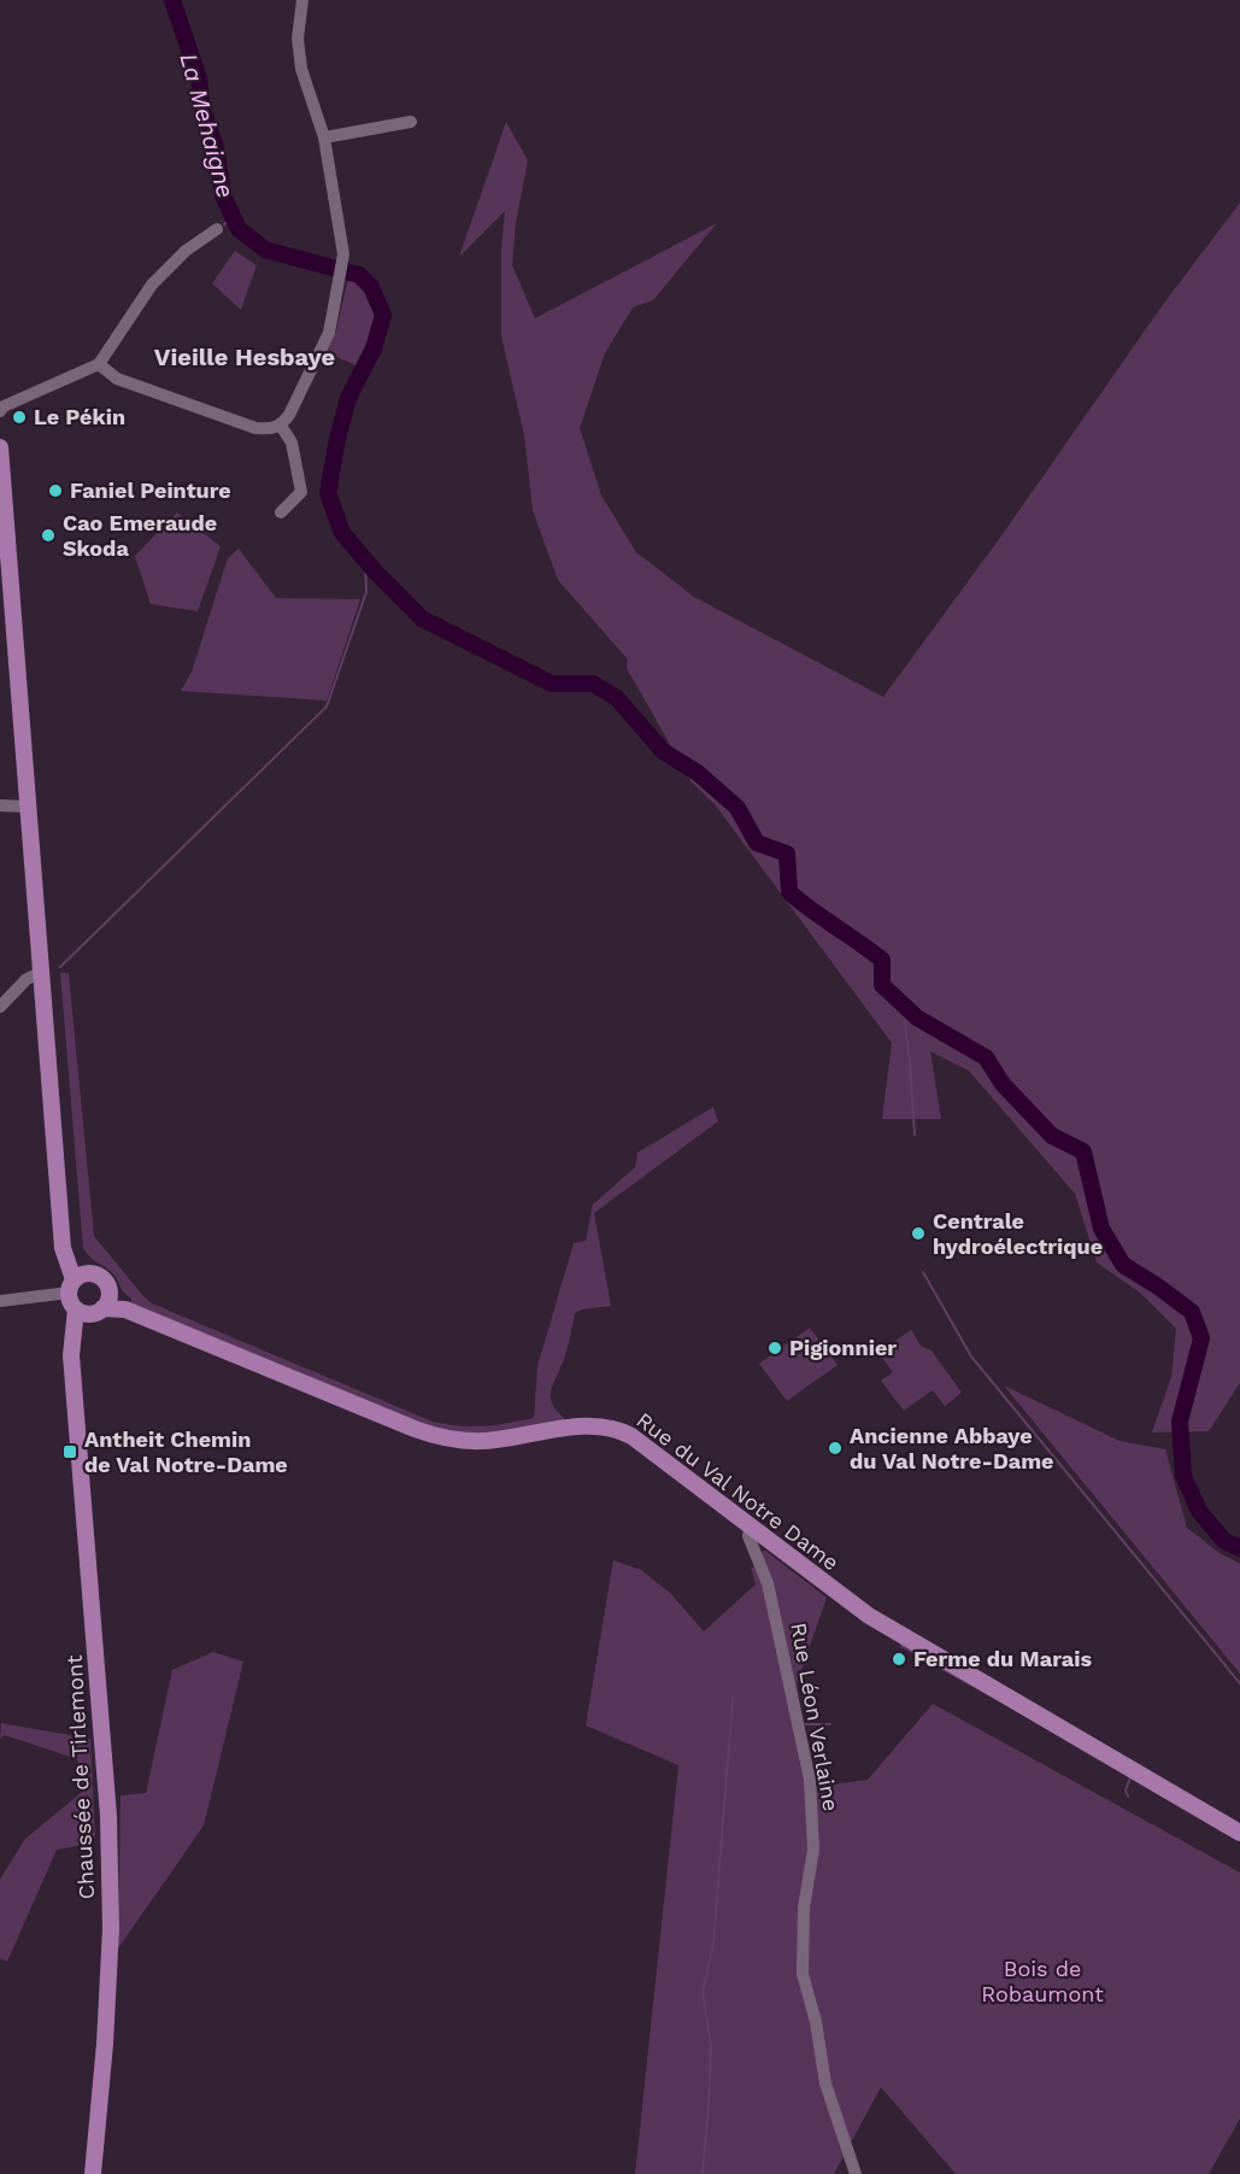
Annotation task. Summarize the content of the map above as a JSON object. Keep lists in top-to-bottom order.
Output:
{
  "streets": {
    "main road": ["Rue du Val Notre Dame", "Chaussée de Tirlemont"],
    "street": ["Rue Léon Verlaine"]
  },
  "crossings": [
    ["Rue du Val Notre Dame", "Rue Léon Verlaine"],
    ["Rue du Val Notre Dame", "Chaussée de Tirlemont"]
  ],
  "districts": ["Vieille Hesbaye"],
  "water": ["La Mehaigne"],
  "parks": ["Bois de Robaumont"],
  "places": {
    "other": [
      "Le Pékin",
      "Faniel Peinture",
      "Cao Emeraude Skoda",
      "Centrale hydroélectrique",
      "Pigionnier",
      "Ancienne Abbaye du Val Notre-Dame",
      "Ferme du Marais"
    ],
    "transit": ["Antheit Chemin de Val Notre-Dame"]
  }
}
